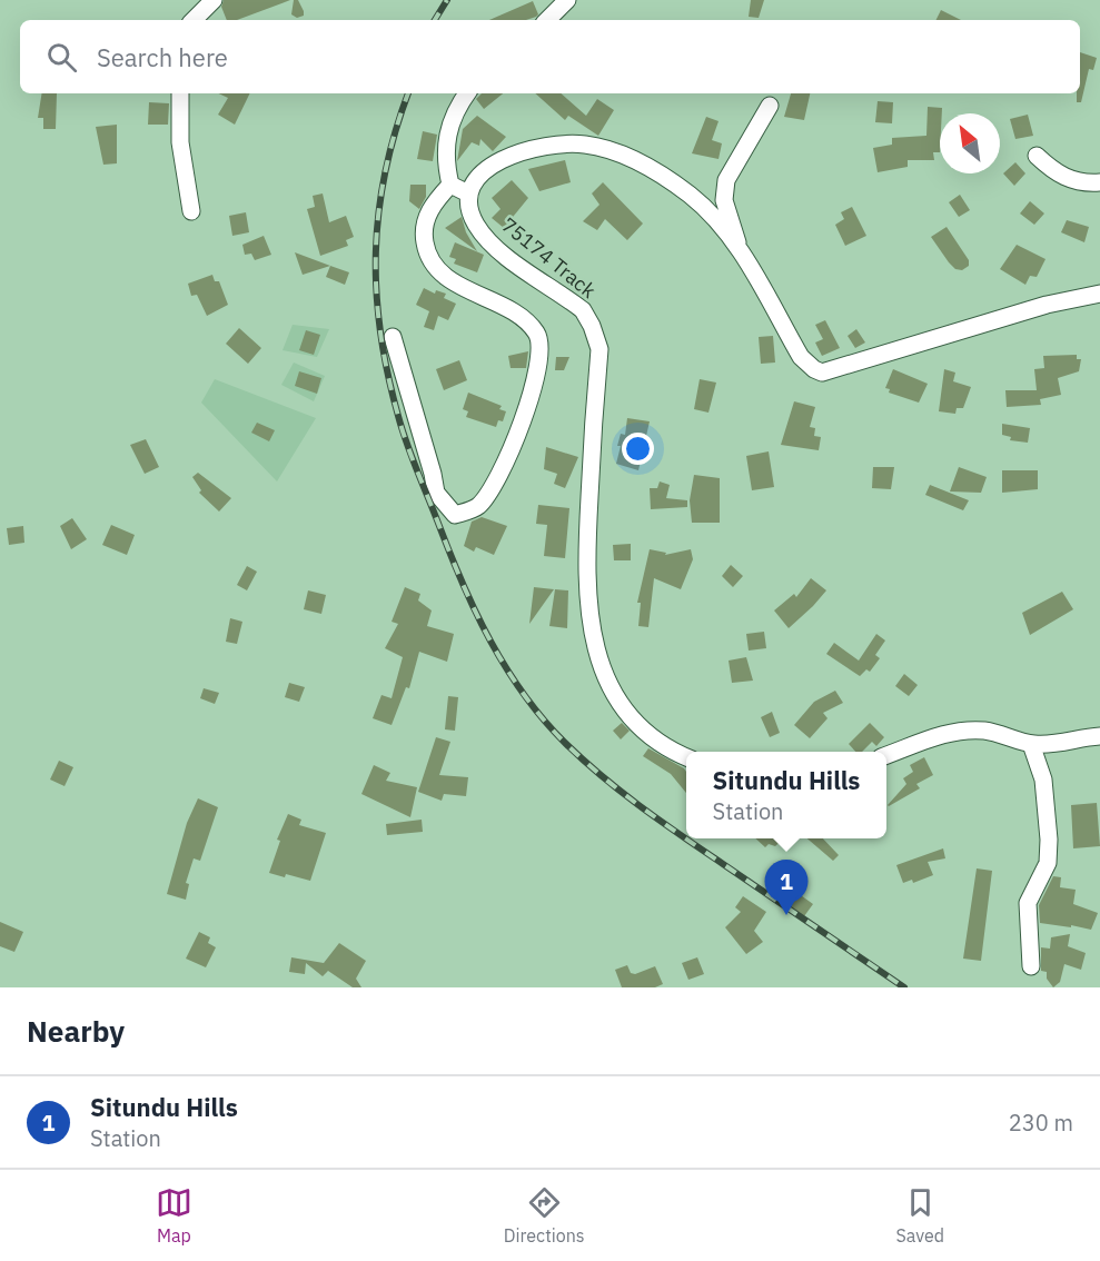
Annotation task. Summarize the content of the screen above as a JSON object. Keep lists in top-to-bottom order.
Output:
{
  "streets": {
    "street": ["75174 Track"]
  },
  "north": "top left",
  "page": {
    "search": "Search here",
    "popup": ["Situndu Hills", "Station"],
    "pins": "1",
    "heading": "Nearby",
    "list": [
      {
        "mark": "1",
        "name": "Situndu Hills",
        "note": "Station",
        "value": "230 m"
      }
    ],
    "nav": ["Map", "Directions", "Saved"]
  }
}
